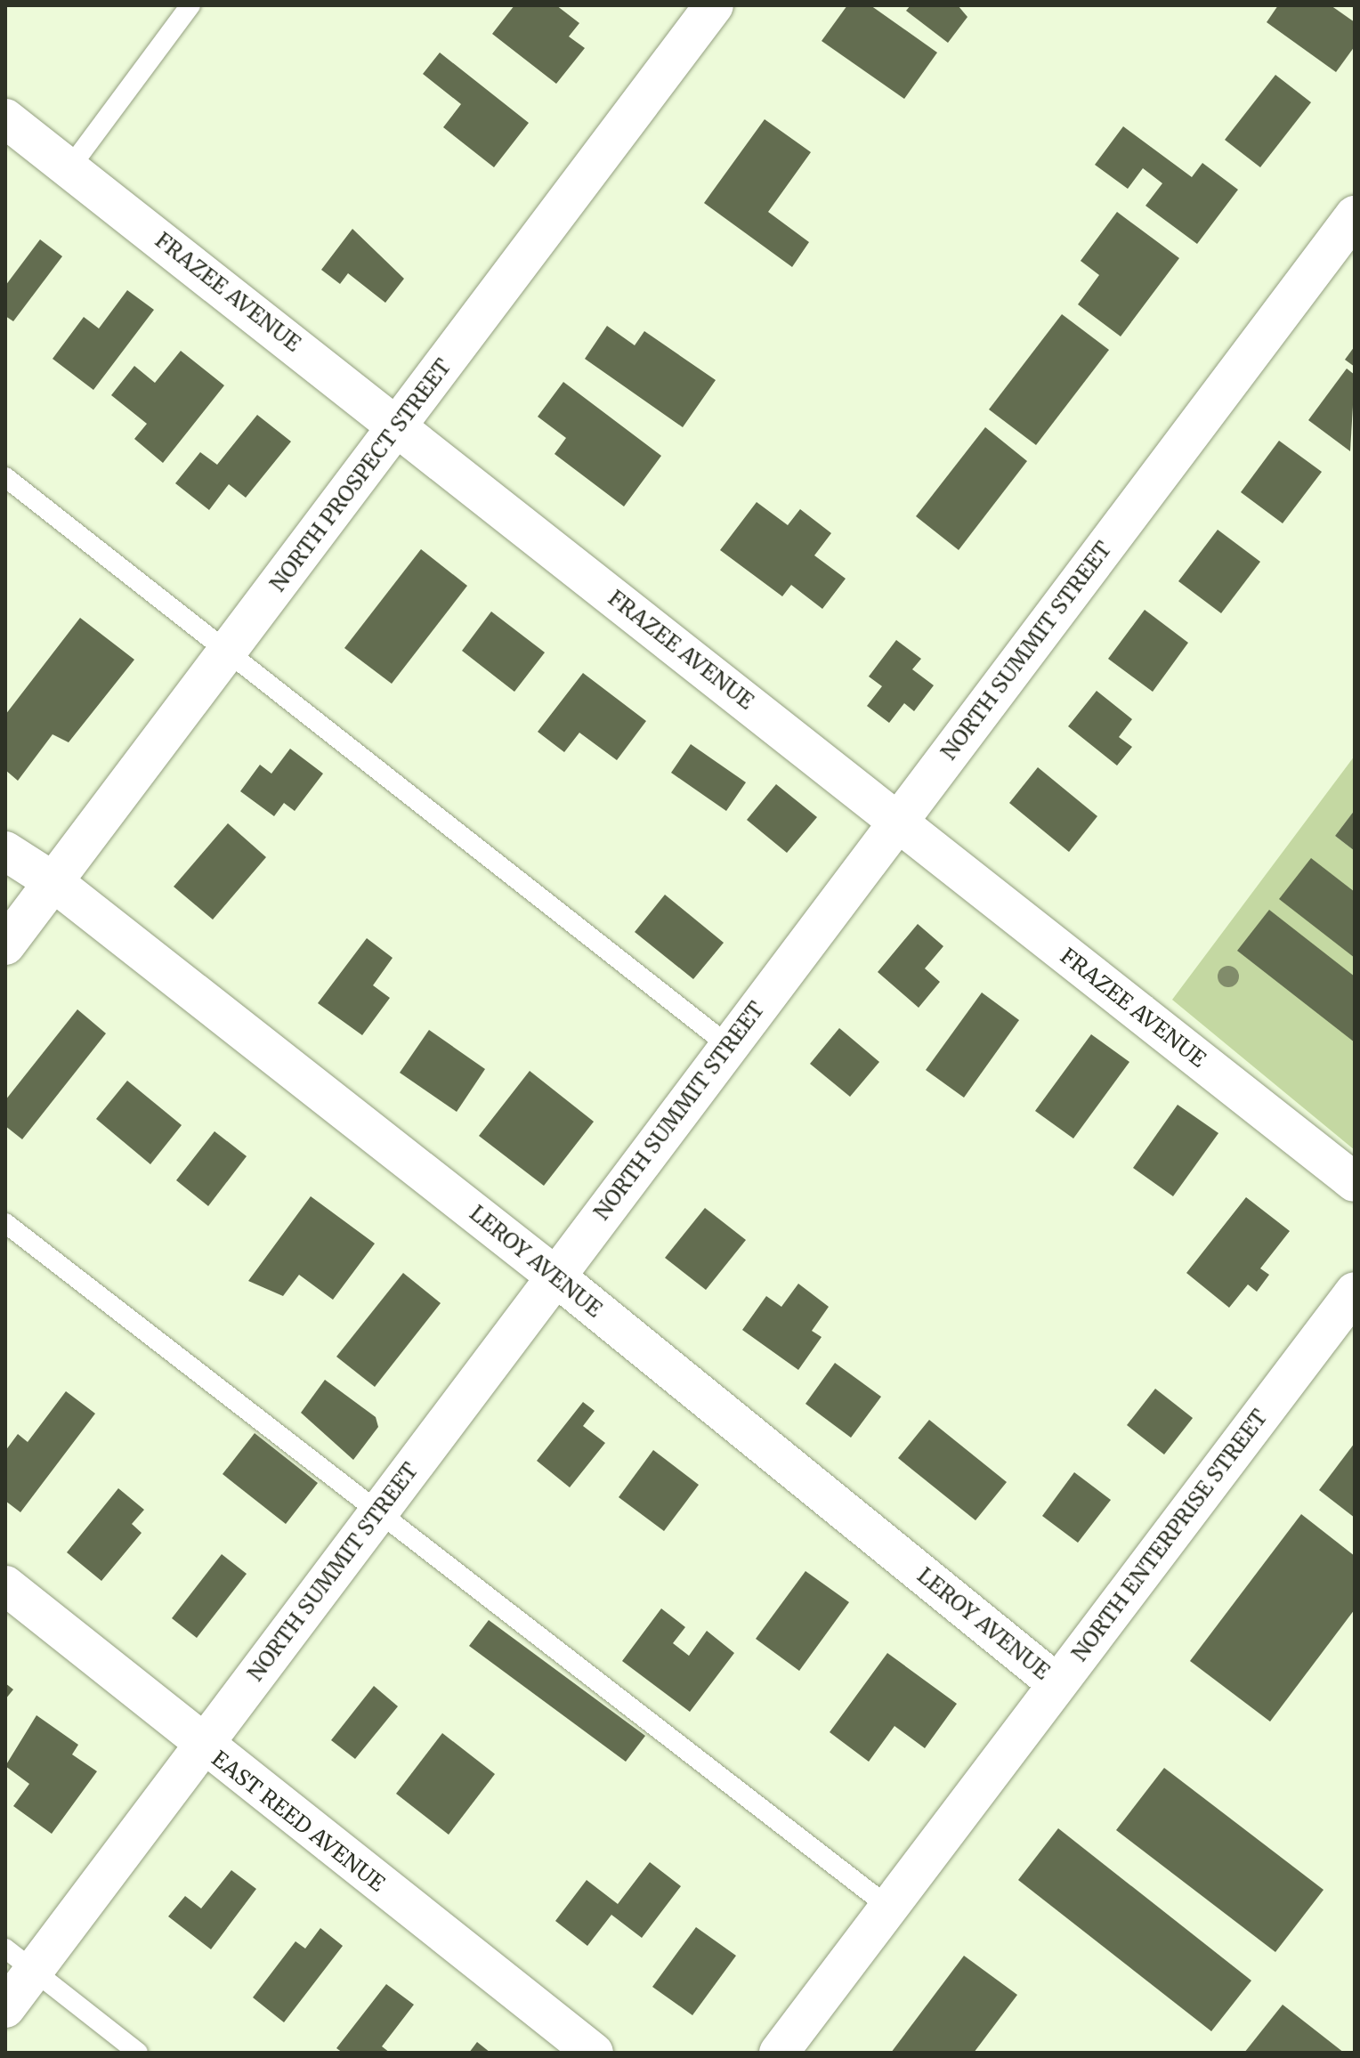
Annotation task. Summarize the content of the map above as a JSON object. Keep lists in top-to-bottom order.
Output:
{
  "streets": {
    "street": [
      "FRAZEE AVENUE",
      "NORTH PROSPECT STREET",
      "NORTH SUMMIT STREET",
      "LEROY AVENUE",
      "NORTH ENTERPRISE STREET",
      "EAST REED AVENUE"
    ]
  },
  "crossings": [
    ["FRAZEE AVENUE", "NORTH PROSPECT STREET"],
    ["FRAZEE AVENUE", "NORTH SUMMIT STREET"],
    ["NORTH PROSPECT STREET", "LEROY AVENUE"],
    ["NORTH SUMMIT STREET", "LEROY AVENUE"],
    ["NORTH SUMMIT STREET", "EAST REED AVENUE"],
    ["LEROY AVENUE", "NORTH ENTERPRISE STREET"]
  ]
}
